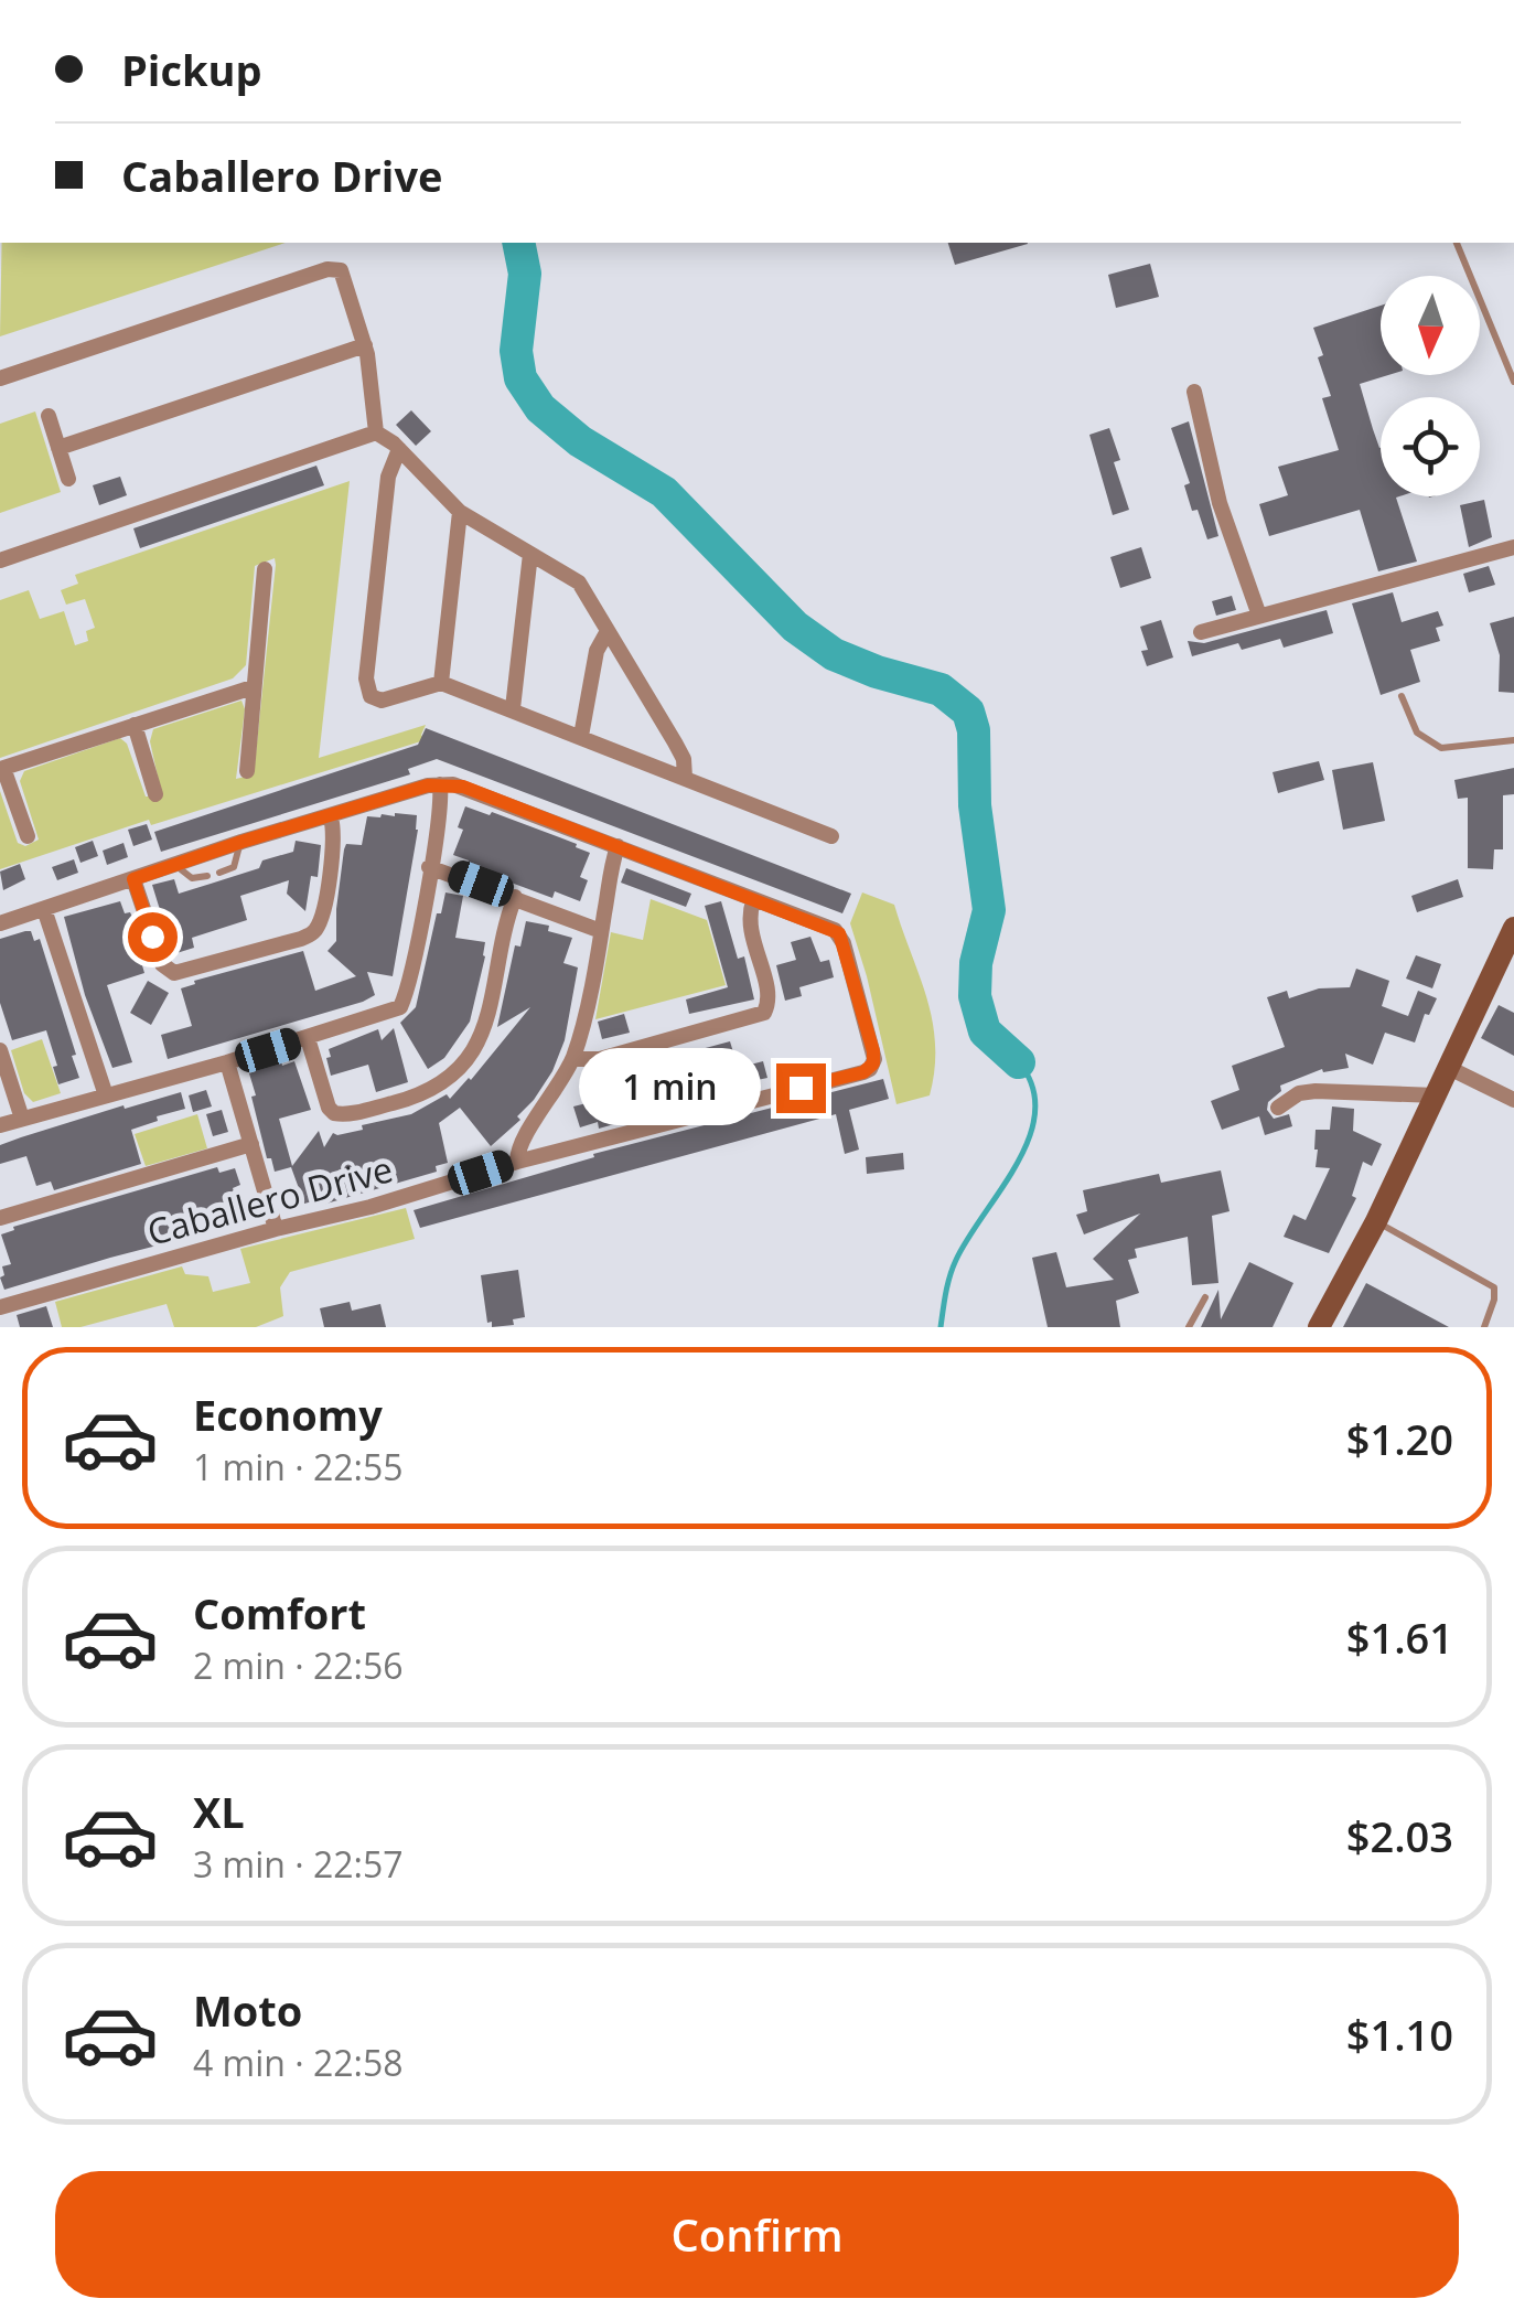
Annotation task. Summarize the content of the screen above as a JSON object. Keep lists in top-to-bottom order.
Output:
{
  "streets": {
    "street": ["Caballero Drive"]
  },
  "north": "bottom",
  "page": {
    "banner": ["Pickup", "Caballero Drive"],
    "bubble": "1 min",
    "list": [
      {
        "name": "Economy",
        "note": "1 min · 22:55",
        "value": "$1.20"
      },
      {
        "name": "Comfort",
        "note": "2 min · 22:56",
        "value": "$1.61"
      },
      {
        "name": "XL",
        "note": "3 min · 22:57",
        "value": "$2.03"
      },
      {
        "name": "Moto",
        "note": "4 min · 22:58",
        "value": "$1.10"
      }
    ],
    "buttons": "Confirm"
  }
}
